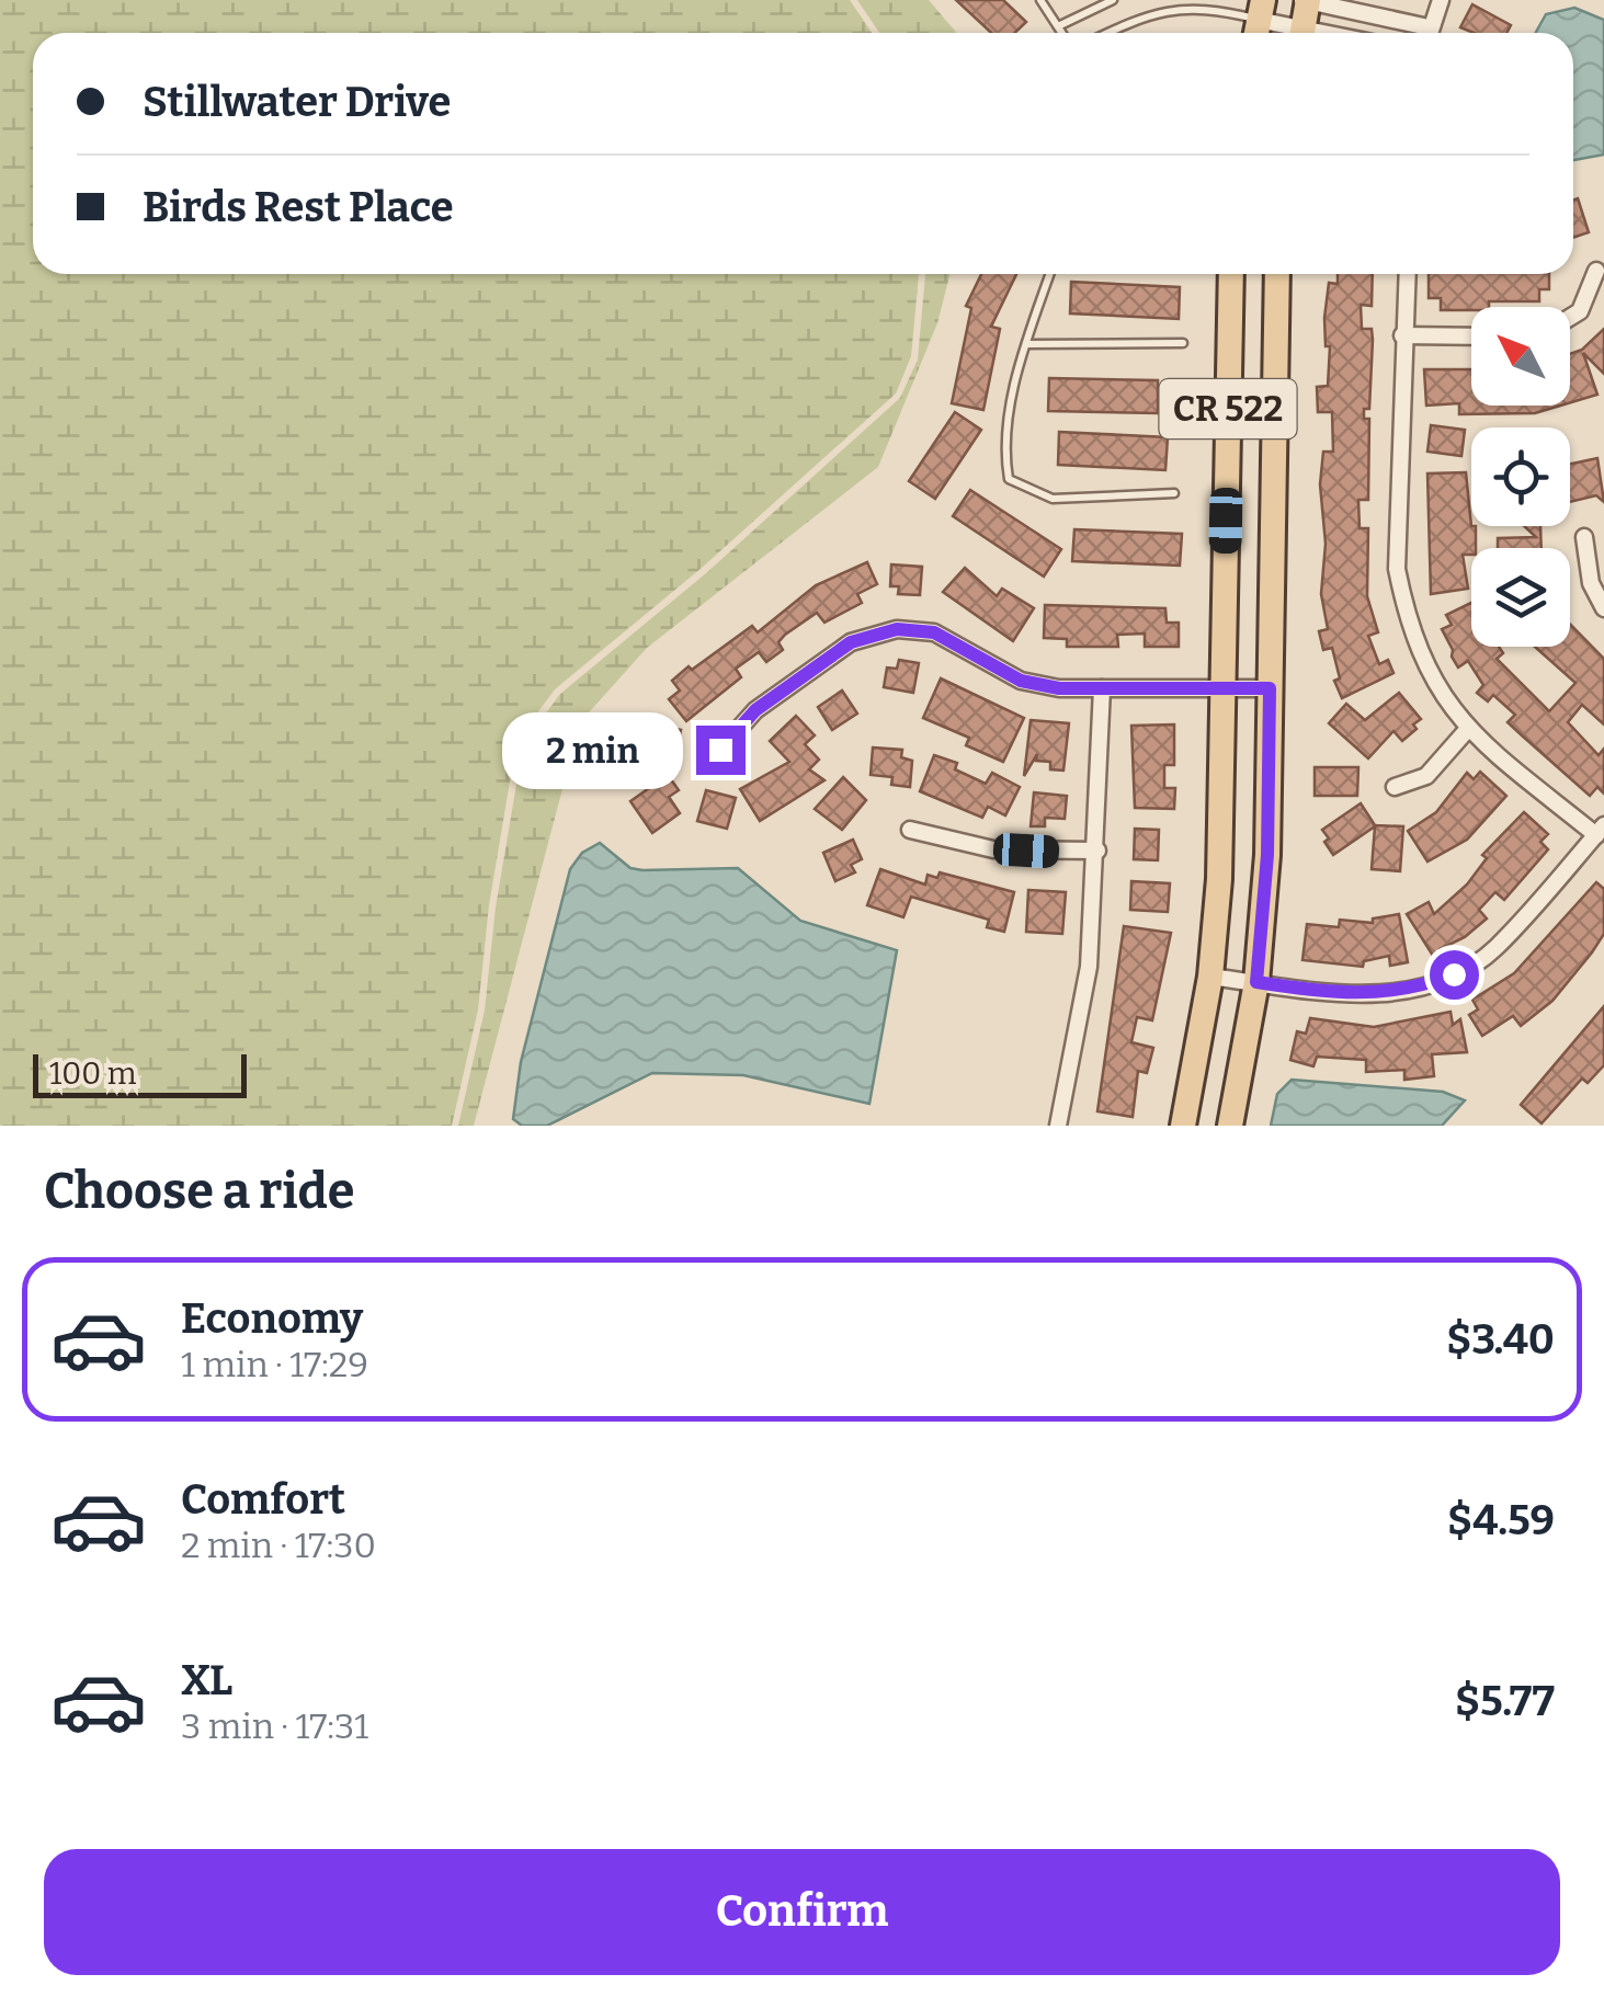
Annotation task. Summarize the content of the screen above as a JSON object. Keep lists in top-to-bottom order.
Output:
{
  "streets": {
    "main road": ["CR 522"]
  },
  "scale_bar": "100 m",
  "north": "top left",
  "page": {
    "banner": ["Stillwater Drive", "Birds Rest Place"],
    "bubble": "2 min",
    "scale": "100 m",
    "heading": "Choose a ride",
    "list": [
      {
        "name": "Economy",
        "note": "1 min · 17:29",
        "value": "$3.40"
      },
      {
        "name": "Comfort",
        "note": "2 min · 17:30",
        "value": "$4.59"
      },
      {
        "name": "XL",
        "note": "3 min · 17:31",
        "value": "$5.77"
      }
    ],
    "buttons": "Confirm"
  }
}
